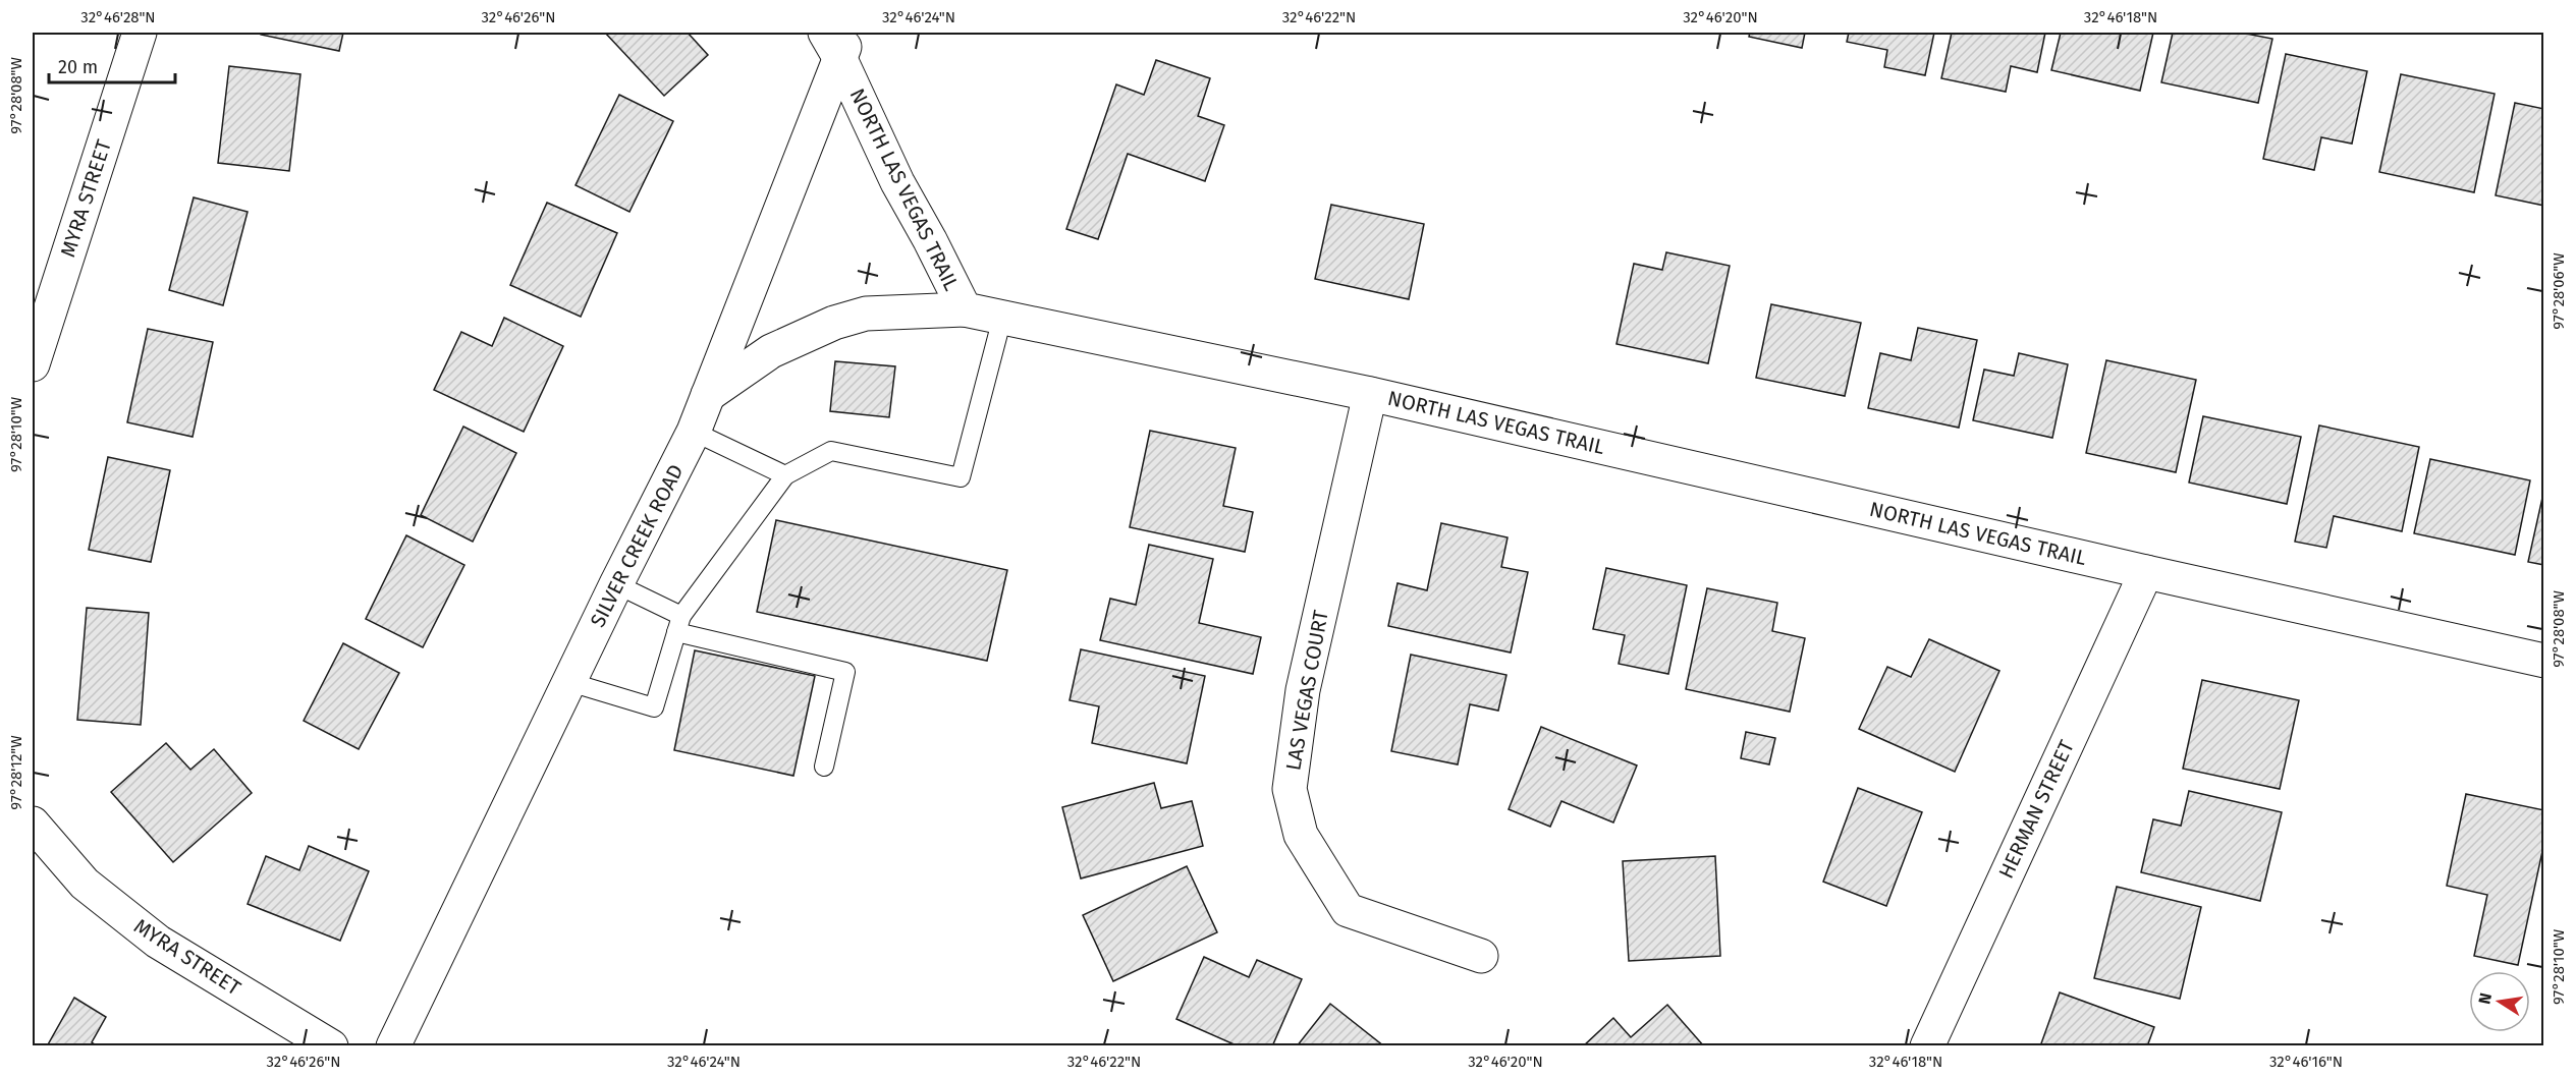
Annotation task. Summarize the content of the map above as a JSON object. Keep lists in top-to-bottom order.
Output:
{
  "streets": {
    "street": [
      "NORTH LAS VEGAS TRAIL",
      "MYRA STREET",
      "SILVER CREEK ROAD",
      "LAS VEGAS COURT",
      "HERMAN STREET"
    ]
  },
  "crossings": [
    ["NORTH LAS VEGAS TRAIL", "SILVER CREEK ROAD"],
    ["NORTH LAS VEGAS TRAIL", "LAS VEGAS COURT"],
    ["NORTH LAS VEGAS TRAIL", "HERMAN STREET"]
  ],
  "scale_bar": "20 m",
  "north": "left",
  "coordinates": [
    "32°46'28\"N",
    "32°46'26\"N",
    "32°46'24\"N",
    "32°46'22\"N",
    "32°46'20\"N",
    "32°46'18\"N",
    "97°28'08\"W",
    "97°28'06\"W",
    "97°28'10\"W",
    "97°28'12\"W",
    "32°46'16\"N"
  ]
}
